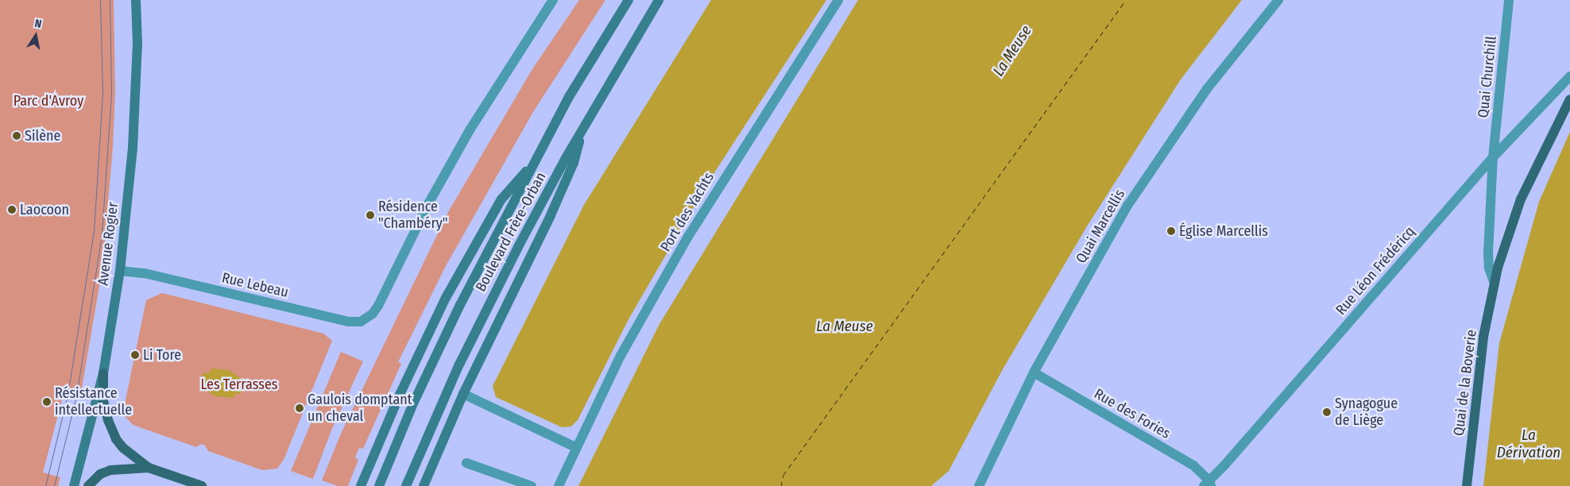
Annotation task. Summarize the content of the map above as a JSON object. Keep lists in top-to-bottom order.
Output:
{
  "streets": {
    "main road": ["Boulevard Frère-Orban", "Avenue Rogier", "Quai de la Boverie"],
    "street": [
      "Quai Churchill",
      "Port des Yachts",
      "Quai Marcellis",
      "Rue Léon Frédéricq",
      "Rue Lebeau",
      "Rue des Fories"
    ]
  },
  "crossings": [
    ["Quai Churchill", "Rue Léon Frédéricq"],
    ["Quai Churchill", "Quai de la Boverie"],
    ["Quai Marcellis", "Rue des Fories"],
    ["Avenue Rogier", "Rue Lebeau"],
    ["Rue Léon Frédéricq", "Quai de la Boverie"],
    ["Rue Léon Frédéricq", "Rue des Fories"]
  ],
  "water": ["La Meuse", "La Dérivation"],
  "parks": ["Parc d'Avroy", "Les Terrasses"],
  "places": [
    "Silène",
    "Laocoon",
    "Résidence \"Chambéry\"",
    "Église Marcellis",
    "Li Tore",
    "Résistance intellectuelle",
    "Gaulois domptant un cheval",
    "Synagogue de Liège"
  ],
  "north": "top"
}
